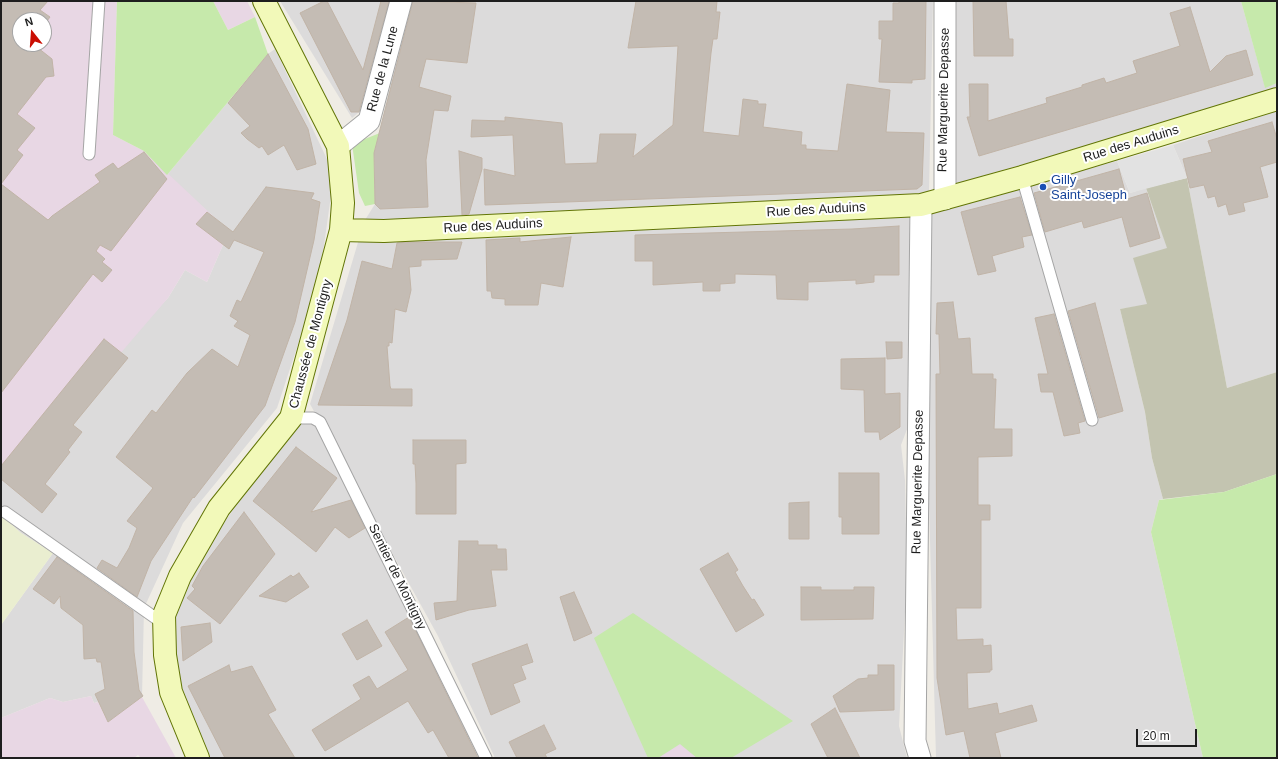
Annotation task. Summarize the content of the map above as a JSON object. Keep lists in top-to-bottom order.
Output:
{
  "streets": {
    "street": [
      "Rue de la Lune",
      "Rue Marguerite Depasse",
      "Rue des Auduins",
      "Chaussée de Montigny"
    ],
    "lane": ["Sentier de Montigny"]
  },
  "crossings": [
    ["Rue de la Lune", "Chaussée de Montigny"],
    ["Rue Marguerite Depasse", "Rue des Auduins"],
    ["Rue des Auduins", "Chaussée de Montigny"],
    ["Chaussée de Montigny", "Sentier de Montigny"]
  ],
  "places": ["Gilly Saint-Joseph"],
  "scale_bar": "20 m",
  "north": "top"
}
